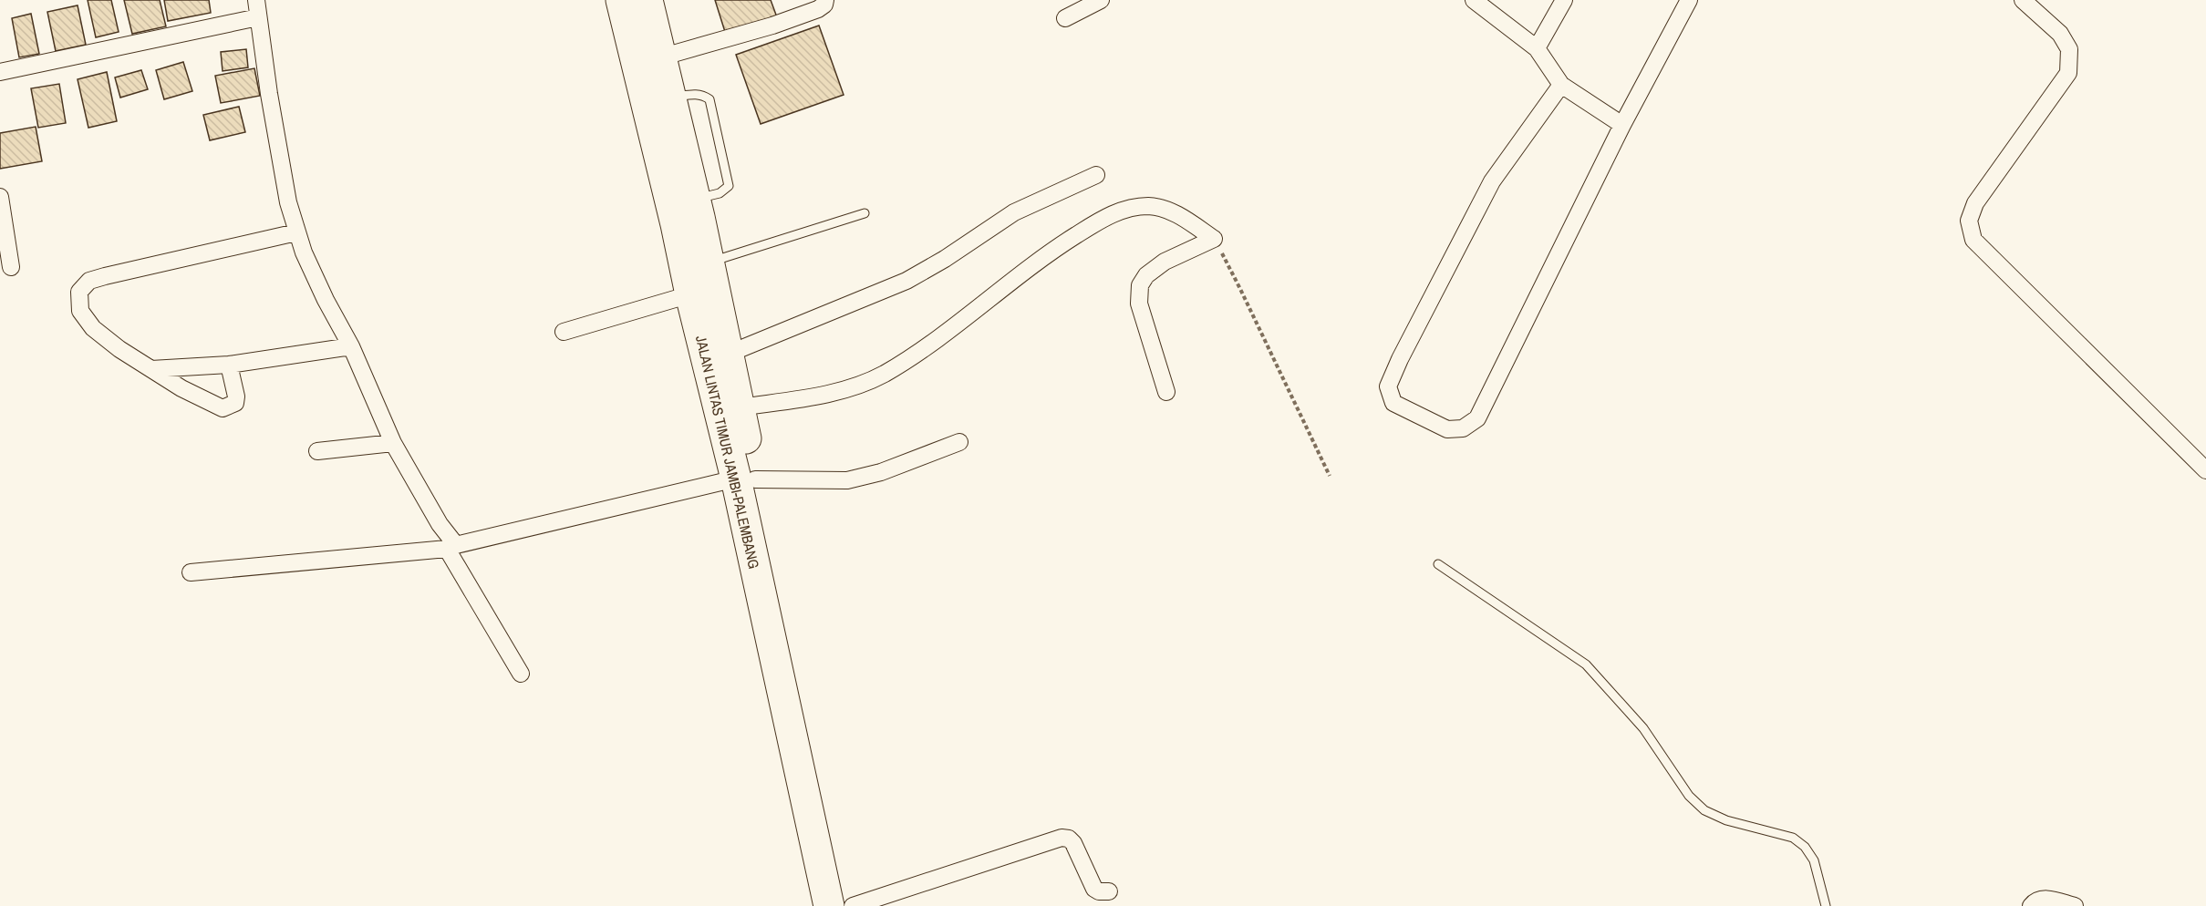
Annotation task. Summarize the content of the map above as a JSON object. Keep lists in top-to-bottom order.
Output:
{
  "streets": {
    "highway": ["JALAN LINTAS TIMUR JAMBI-PALEMBANG"]
  }
}
